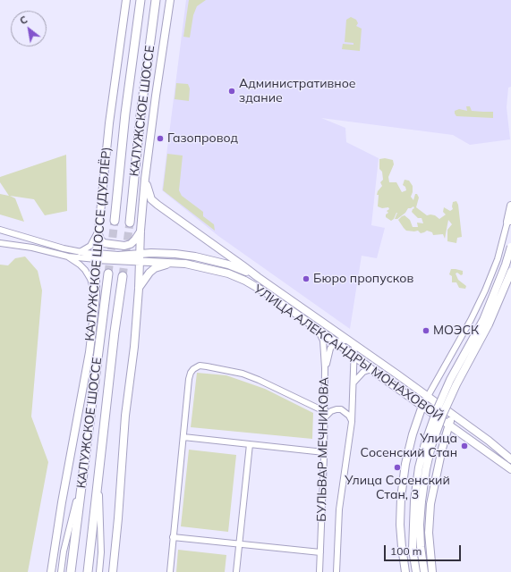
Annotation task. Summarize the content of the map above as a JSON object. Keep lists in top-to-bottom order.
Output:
{
  "streets": {
    "highway": ["КАЛУЖСКОЕ ШОССЕ"],
    "main road": ["КАЛУЖСКОЕ ШОССЕ (ДУБЛЁР)", "УЛИЦА АЛЕКСАНДРЫ МОНАХОВОЙ"],
    "street": ["БУЛЬВАР МЕЧНИКОВА"]
  },
  "crossings": [
    ["УЛИЦА АЛЕКСАНДРЫ МОНАХОВОЙ", "БУЛЬВАР МЕЧНИКОВА"]
  ],
  "places": [
    "Административное здание",
    "Газопровод",
    "Бюро пропусков",
    "МОЭСК",
    "Улица Сосенский Стан",
    "Улица Сосенский Стан, 3"
  ],
  "scale_bar": "100 m",
  "north": "top left"
}
